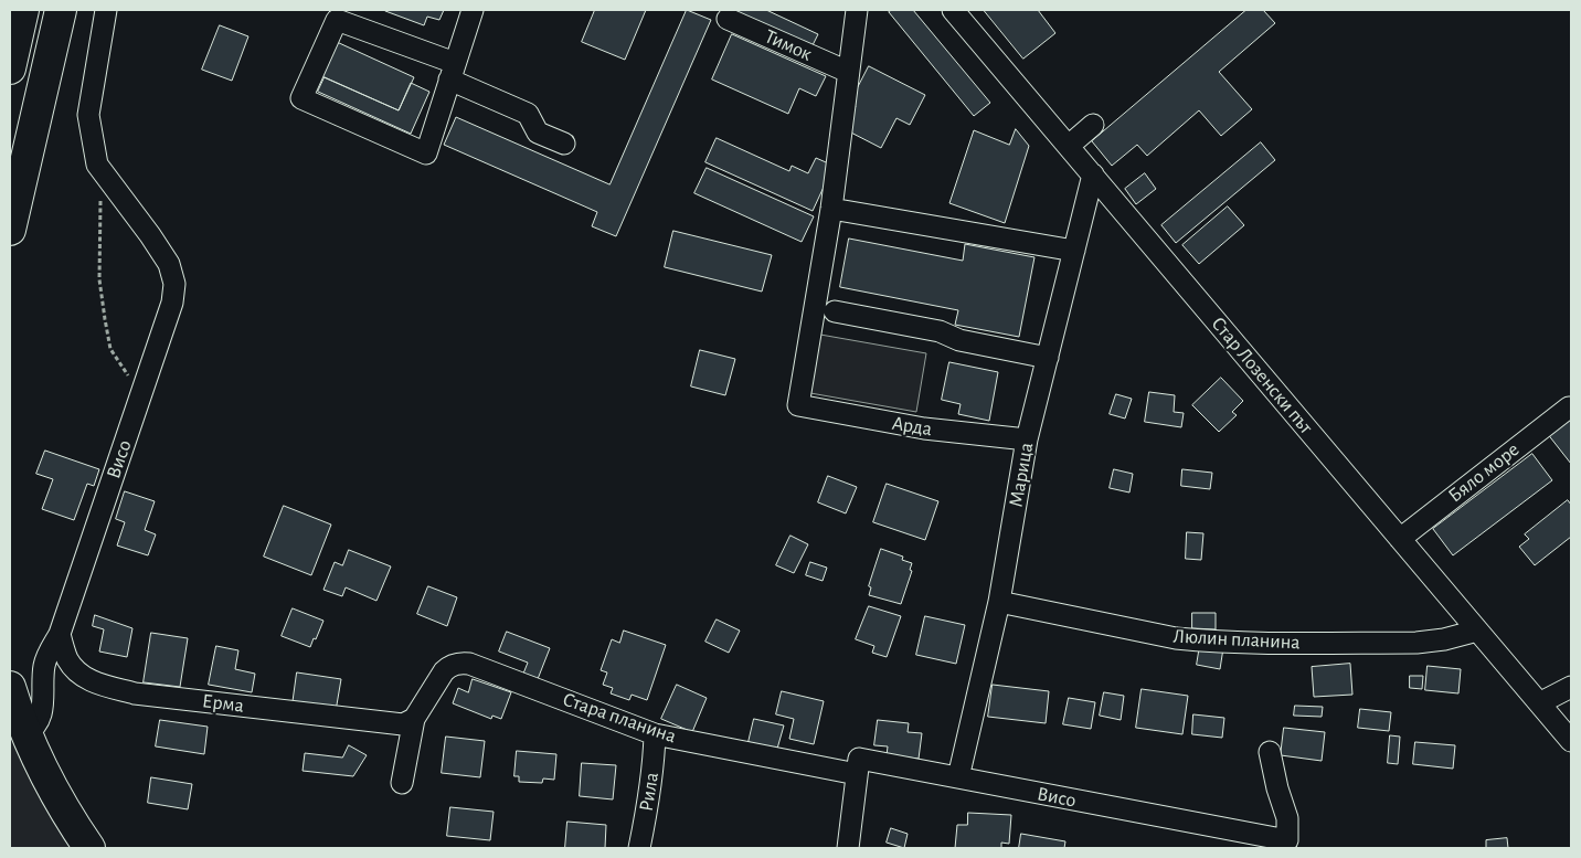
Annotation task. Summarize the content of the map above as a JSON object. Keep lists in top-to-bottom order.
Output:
{
  "streets": {
    "street": [
      "Тимок",
      "Стар Лозенски път",
      "Арда",
      "Висо",
      "Бяло море",
      "Марица",
      "Люлин планина",
      "Ерма",
      "Стара планина",
      "Рила"
    ]
  },
  "crossings": [
    ["Стар Лозенски път", "Бяло море"],
    ["Стар Лозенски път", "Марица"],
    ["Стар Лозенски път", "Люлин планина"],
    ["Арда", "Марица"],
    ["Висо", "Марица"],
    ["Висо", "Ерма"],
    ["Висо", "Стара планина"],
    ["Марица", "Люлин планина"],
    ["Ерма", "Стара планина"],
    ["Стара планина", "Рила"]
  ]
}
